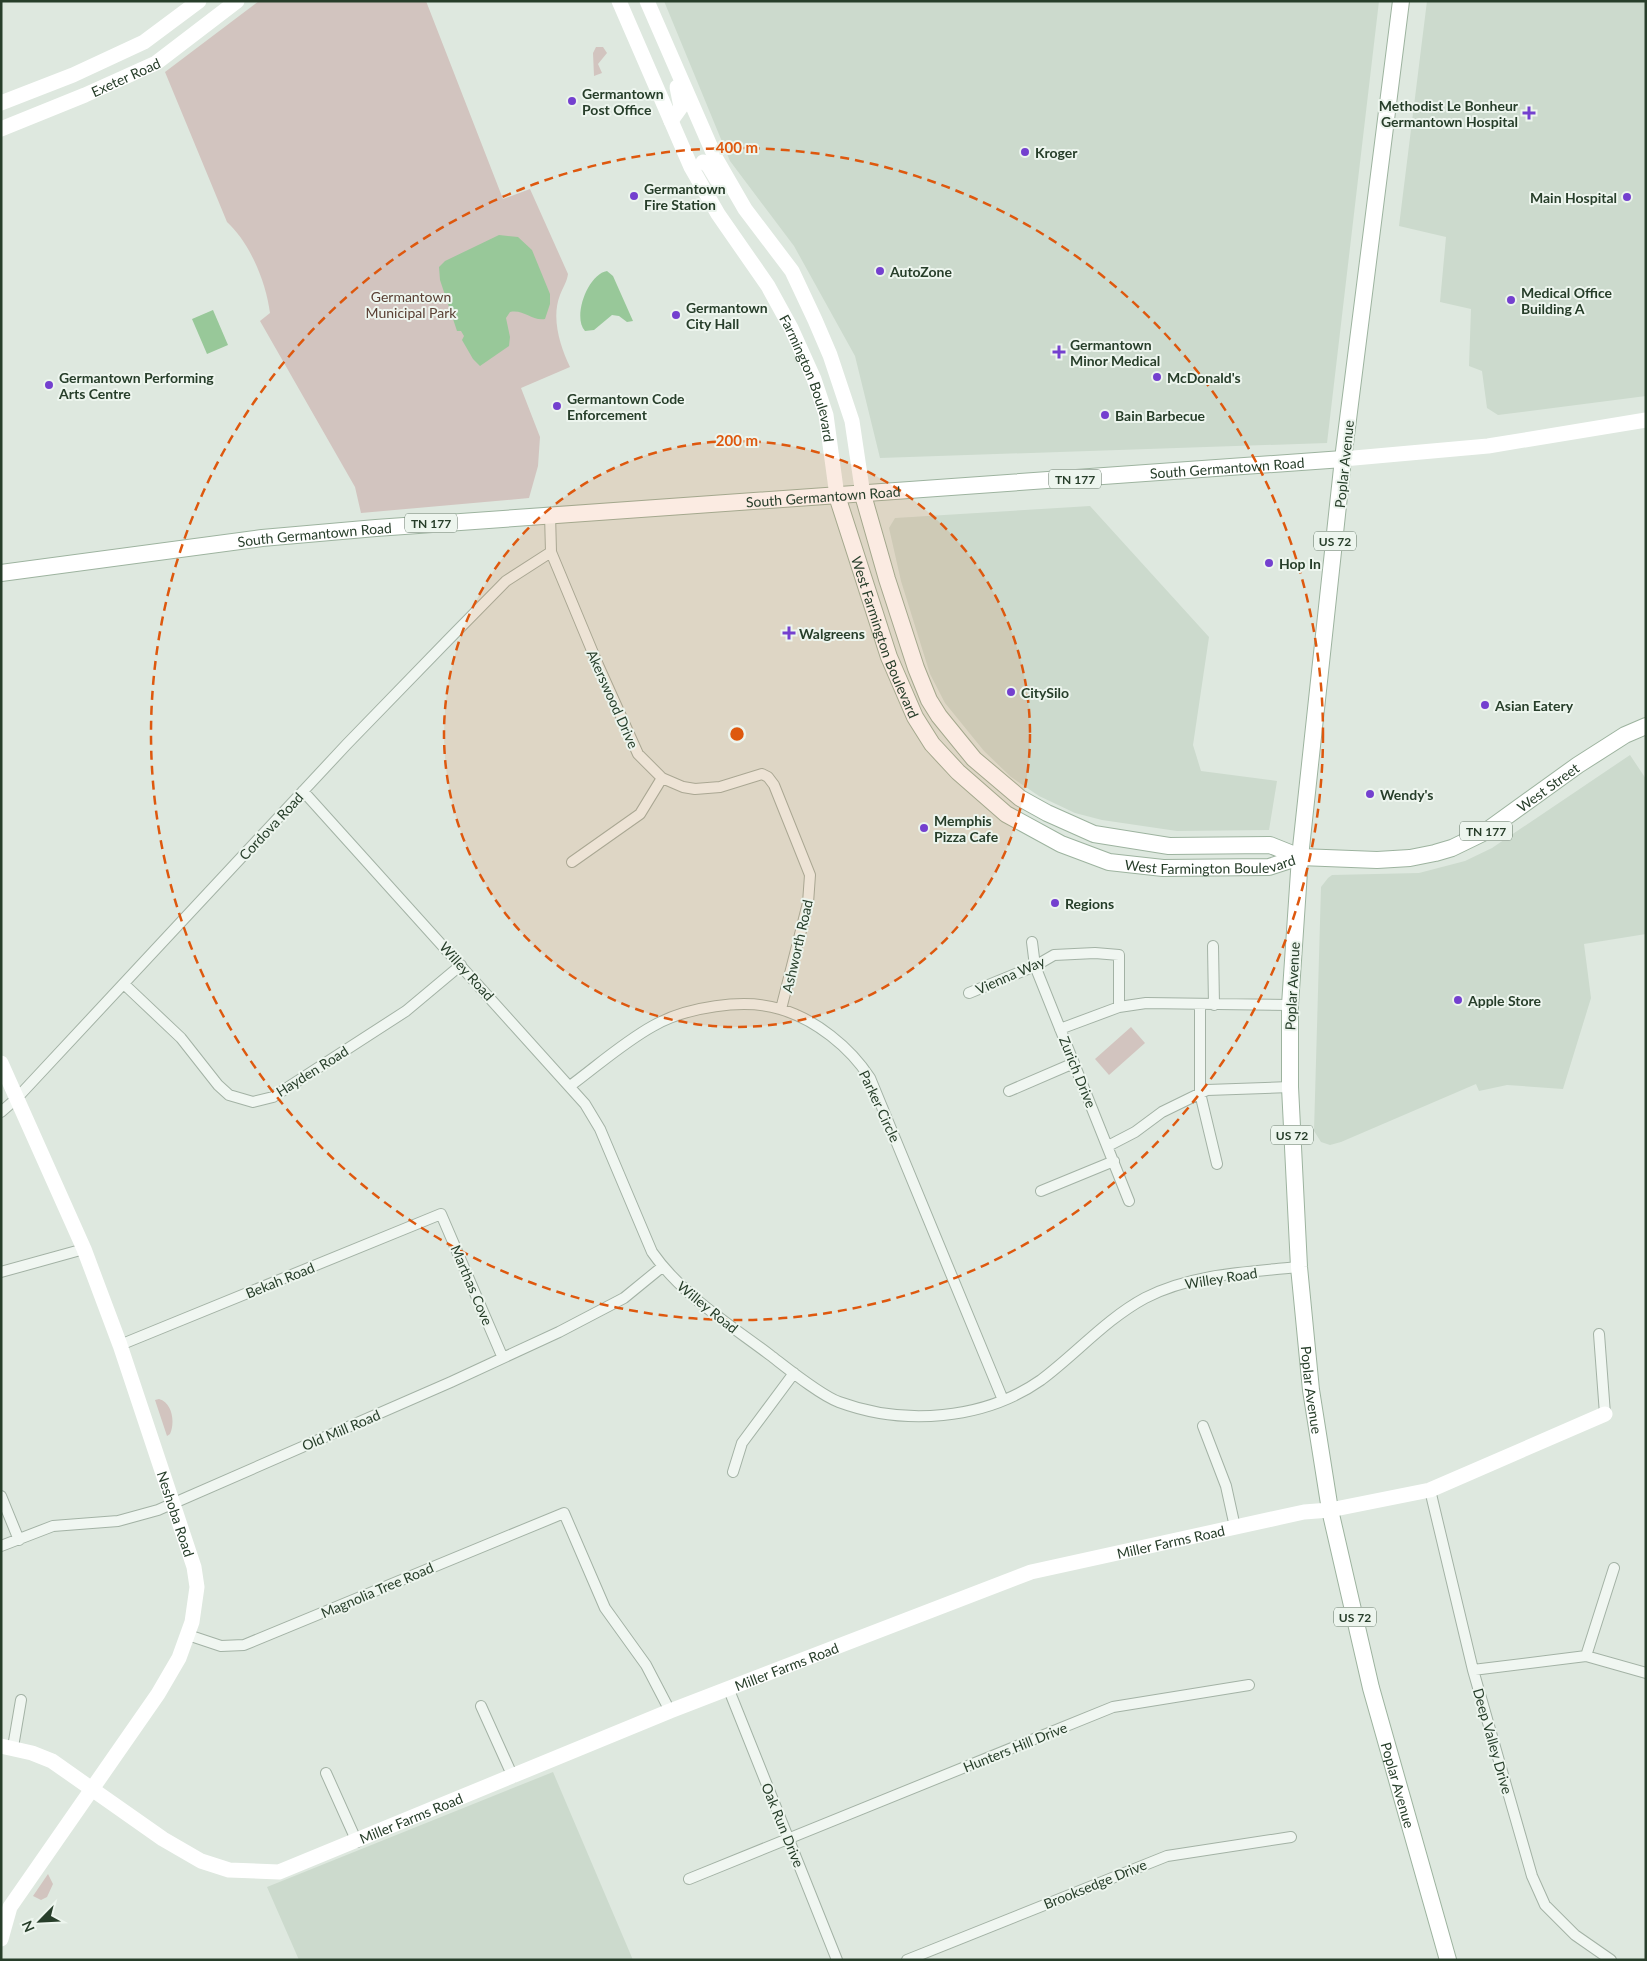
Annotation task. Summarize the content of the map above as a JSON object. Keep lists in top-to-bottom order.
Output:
{
  "streets": {
    "main road": [
      "Poplar Avenue",
      "South Germantown Road",
      "TN 177",
      "US 72",
      "West Farmington Boulevard",
      "West Street"
    ],
    "street": [
      "Exeter Road",
      "Farmington Boulevard",
      "Akerswood Drive",
      "Cordova Road",
      "Ashworth Road",
      "Willey Road",
      "Vienna Way",
      "Hayden Road",
      "Zurich Drive",
      "Parker Circle",
      "Bekah Road",
      "Marthas Cove",
      "Old Mill Road",
      "Neshoba Road",
      "Miller Farms Road",
      "Magnolia Tree Road",
      "Deep Valley Drive",
      "Hunters Hill Drive",
      "Oak Run Drive",
      "Brooksedge Drive"
    ]
  },
  "crossings": [
    ["Farmington Boulevard", "South Germantown Road"],
    ["Farmington Boulevard", "West Farmington Boulevard"],
    ["Poplar Avenue", "South Germantown Road"],
    ["Poplar Avenue", "West Farmington Boulevard"],
    ["Poplar Avenue", "West Street"],
    ["Poplar Avenue", "Willey Road"],
    ["Poplar Avenue", "Miller Farms Road"],
    ["South Germantown Road", "West Farmington Boulevard"],
    ["South Germantown Road", "Akerswood Drive"],
    ["West Farmington Boulevard", "West Street"],
    ["Akerswood Drive", "Cordova Road"],
    ["Akerswood Drive", "Ashworth Road"],
    ["Cordova Road", "Willey Road"],
    ["Cordova Road", "Hayden Road"],
    ["Cordova Road", "Neshoba Road"],
    ["Ashworth Road", "Parker Circle"],
    ["Willey Road", "Hayden Road"],
    ["Willey Road", "Parker Circle"],
    ["Willey Road", "Old Mill Road"],
    ["Vienna Way", "Zurich Drive"],
    ["Bekah Road", "Marthas Cove"],
    ["Bekah Road", "Neshoba Road"],
    ["Marthas Cove", "Old Mill Road"],
    ["Old Mill Road", "Neshoba Road"],
    ["Neshoba Road", "Miller Farms Road"],
    ["Neshoba Road", "Magnolia Tree Road"],
    ["Miller Farms Road", "Magnolia Tree Road"],
    ["Miller Farms Road", "Deep Valley Drive"],
    ["Miller Farms Road", "Oak Run Drive"],
    ["Hunters Hill Drive", "Oak Run Drive"]
  ],
  "parks": ["Germantown Municipal Park"],
  "places": {
    "other": [
      "Germantown Post Office",
      "Kroger",
      "Germantown Fire Station",
      "Main Hospital",
      "AutoZone",
      "Medical Office Building A",
      "Germantown City Hall",
      "McDonald's",
      "Germantown Performing Arts Centre",
      "Germantown Code Enforcement",
      "Bain Barbecue",
      "Hop In",
      "CitySilo",
      "Asian Eatery",
      "Wendy's",
      "Memphis Pizza Cafe",
      "Regions",
      "Apple Store"
    ],
    "health": ["Methodist Le Bonheur Germantown Hospital", "Germantown Minor Medical", "Walgreens"]
  },
  "north": "bottom left",
  "rings": ["400 m", "200 m"]
}
